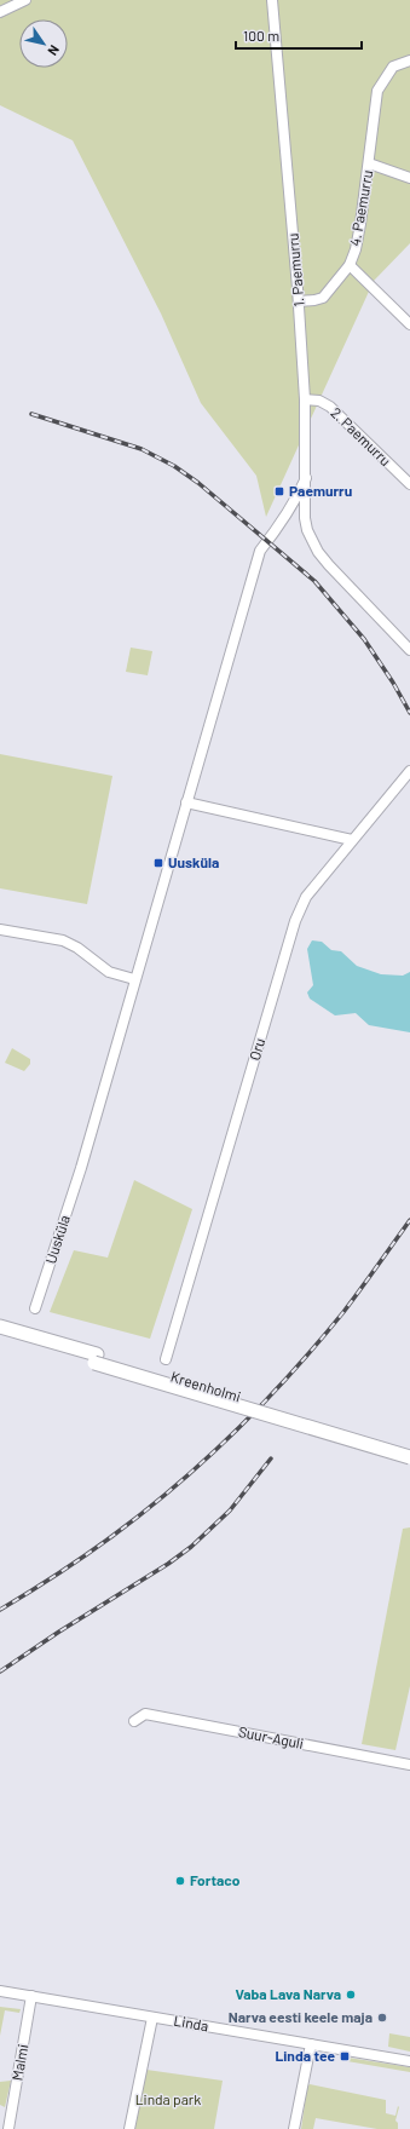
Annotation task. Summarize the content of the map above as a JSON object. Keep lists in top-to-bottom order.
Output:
{
  "streets": {
    "main road": ["Kreenholmi"],
    "street": [
      "4. Paemurru",
      "1. Paemurru",
      "2. Paemurru",
      "Oru",
      "Uusküla",
      "Suur-Aguli",
      "Linda",
      "Malmi"
    ]
  },
  "crossings": [
    ["4. Paemurru", "1. Paemurru"],
    ["1. Paemurru", "2. Paemurru"],
    ["1. Paemurru", "Uusküla"],
    ["Linda", "Malmi"]
  ],
  "parks": ["Linda park"],
  "places": {
    "transit": ["Paemurru", "Uusküla", "Linda tee"],
    "other": ["Fortaco", "Vaba Lava Narva", "Narva eesti keele maja"]
  },
  "scale_bar": "100 m",
  "north": "bottom right"
}
